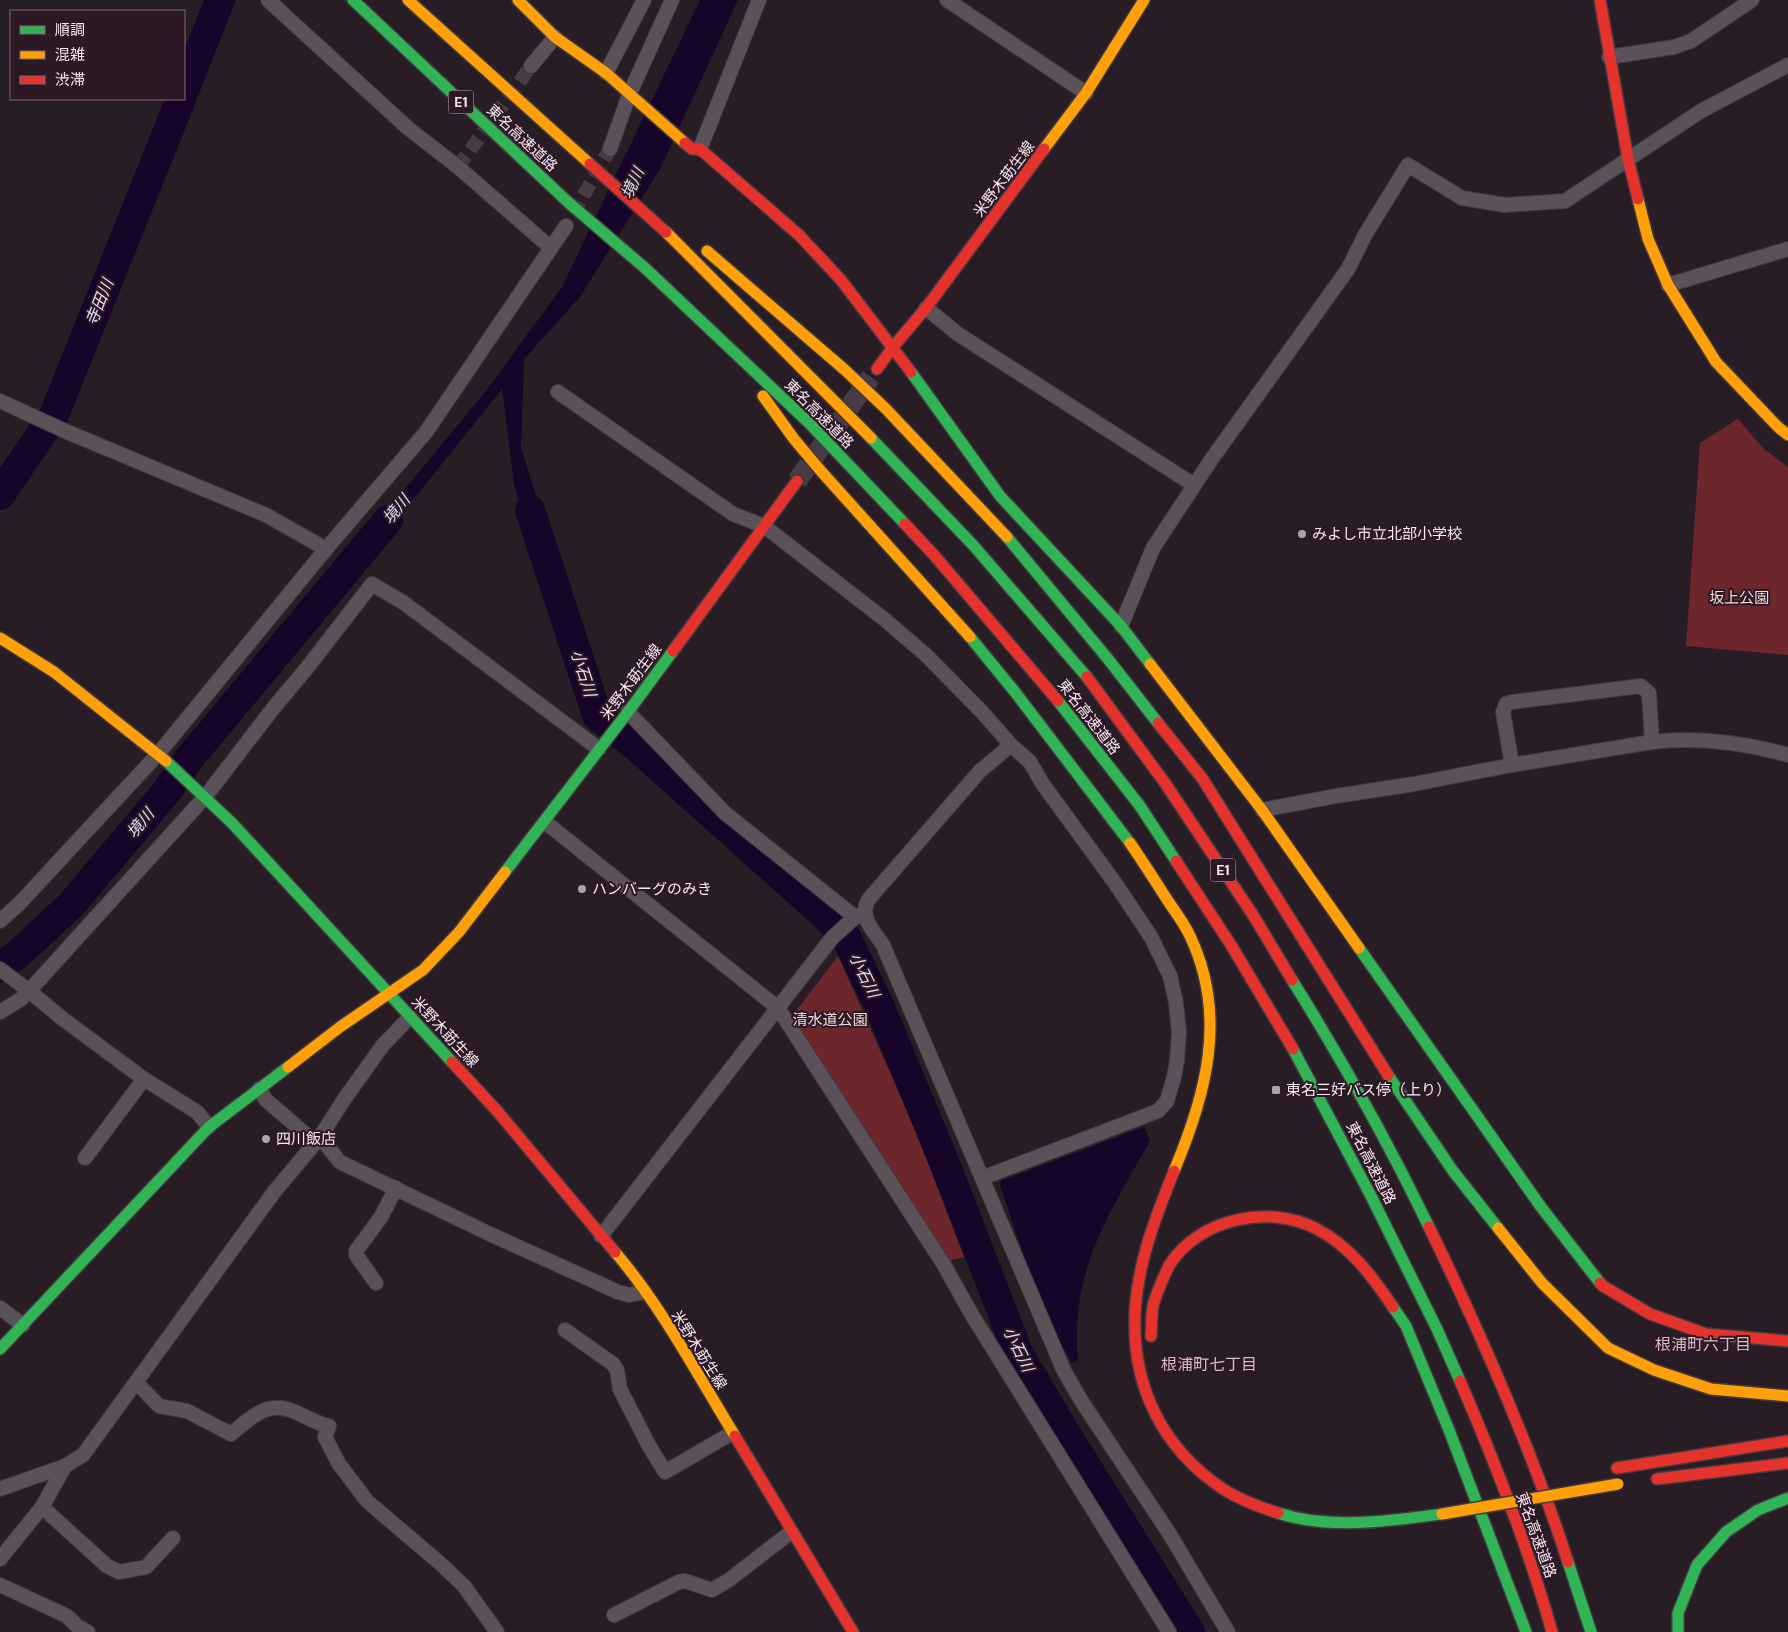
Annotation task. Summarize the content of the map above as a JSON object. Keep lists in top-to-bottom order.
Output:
{
  "streets": {
    "main road": ["E1", "東名高速道路", "米野木莇生線"]
  },
  "districts": ["根浦町六丁目", "根浦町七丁目"],
  "water": ["境川", "寺田川", "小石川"],
  "parks": ["坂上公園", "清水道公園"],
  "places": {
    "other": ["みよし市立北部小学校", "ハンバーグのみき", "四川飯店"],
    "transit": ["東名三好バス停（上り）"]
  },
  "legend": ["順調", "混雑", "渋滞"]
}
